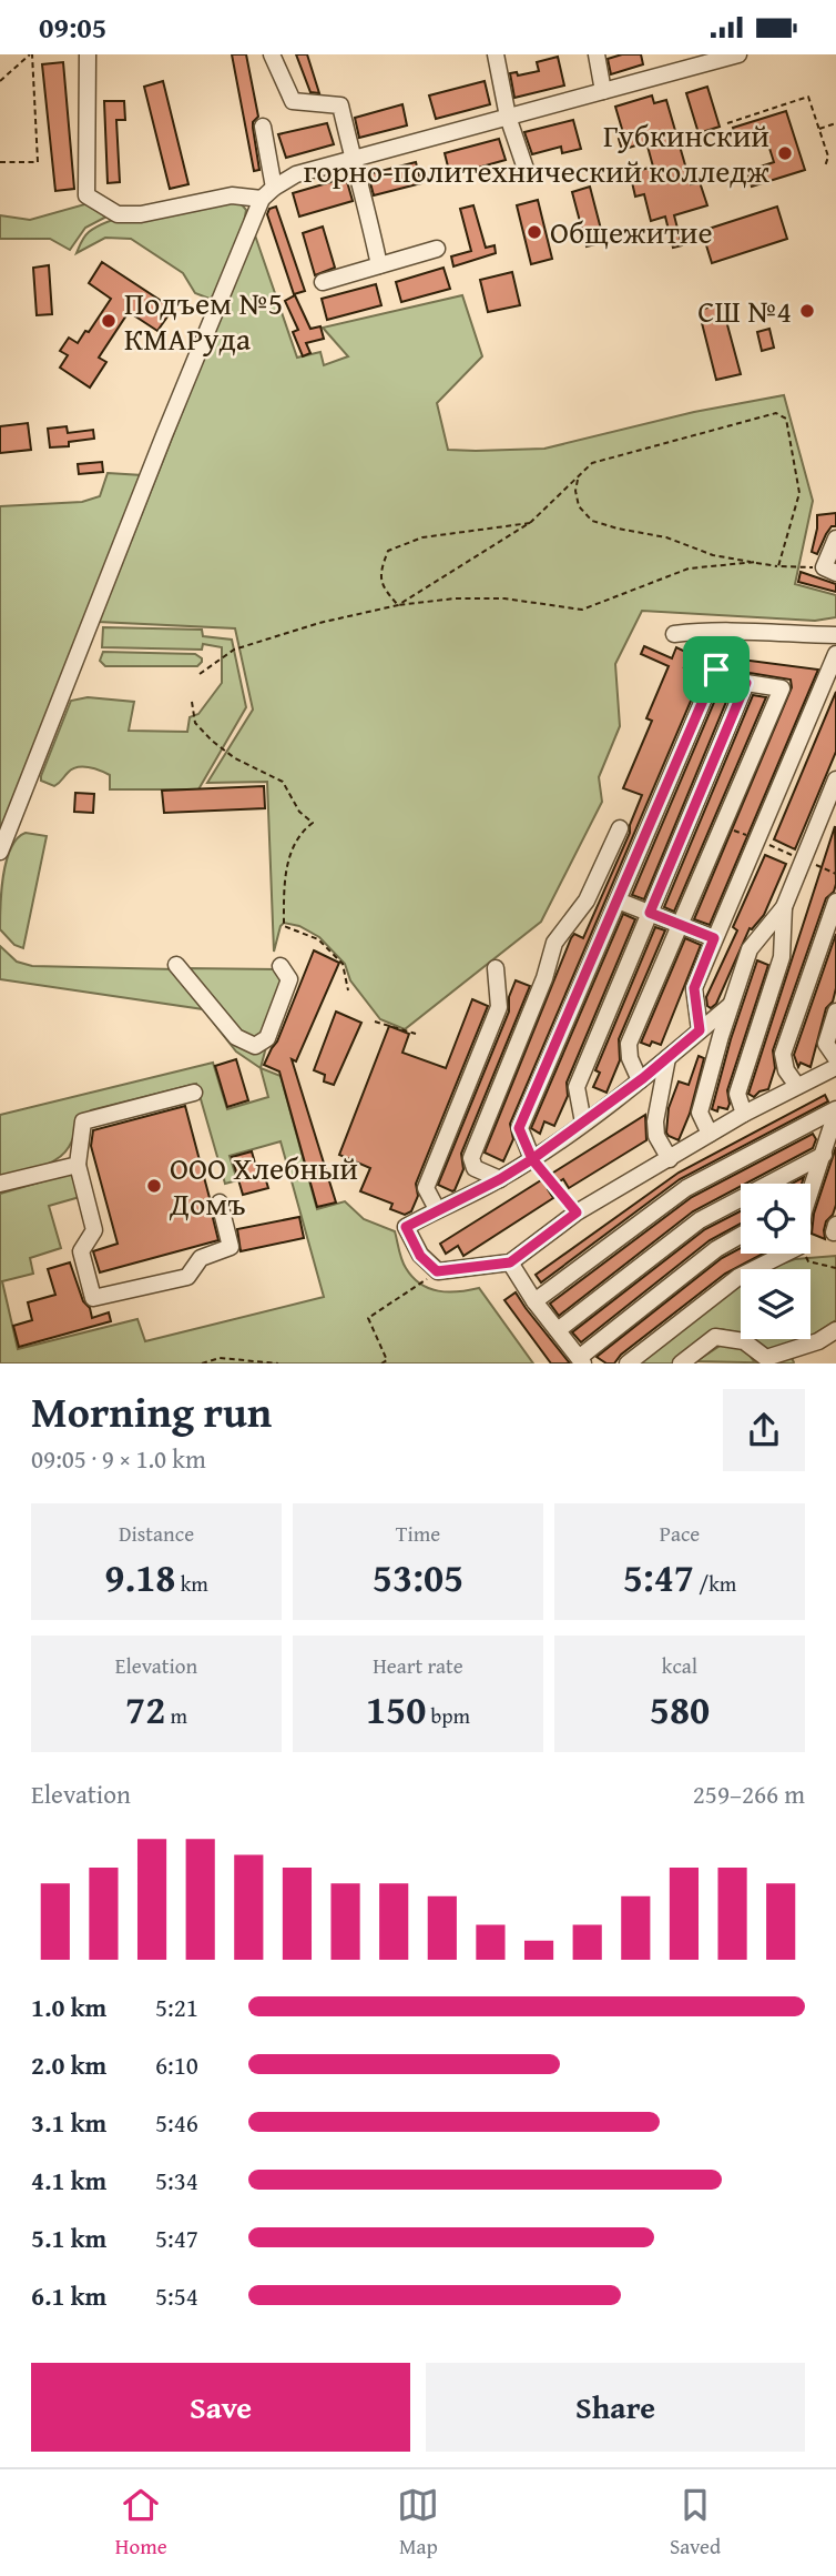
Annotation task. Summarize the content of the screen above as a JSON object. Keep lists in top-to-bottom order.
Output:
{
  "places": [
    "Губкинский горно-политехнический колледж",
    "Общежитие",
    "СШ №4",
    "Подъем №5 КМАРуда",
    "ООО Хлебный Домъ"
  ],
  "page": {
    "status": "09:05",
    "heading": ["Morning run", "09:05 · 9 × 1.0 km"],
    "stats": [
      ["Distance", "9.18 km"],
      ["Time", "53:05"],
      ["Pace", "5:47 /km"],
      ["Elevation", "72 m"],
      ["Heart rate", "150 bpm"],
      ["kcal", "580"]
    ],
    "chart": ["Elevation", "259–266 m"],
    "list": [
      {
        "name": "1.0 km",
        "note": "5:21"
      },
      {
        "name": "2.0 km",
        "note": "6:10"
      },
      {
        "name": "3.1 km",
        "note": "5:46"
      },
      {
        "name": "4.1 km",
        "note": "5:34"
      },
      {
        "name": "5.1 km",
        "note": "5:47"
      },
      {
        "name": "6.1 km",
        "note": "5:54"
      }
    ],
    "buttons": ["Save", "Share"],
    "tabs": ["Home", "Map", "Saved"]
  }
}
